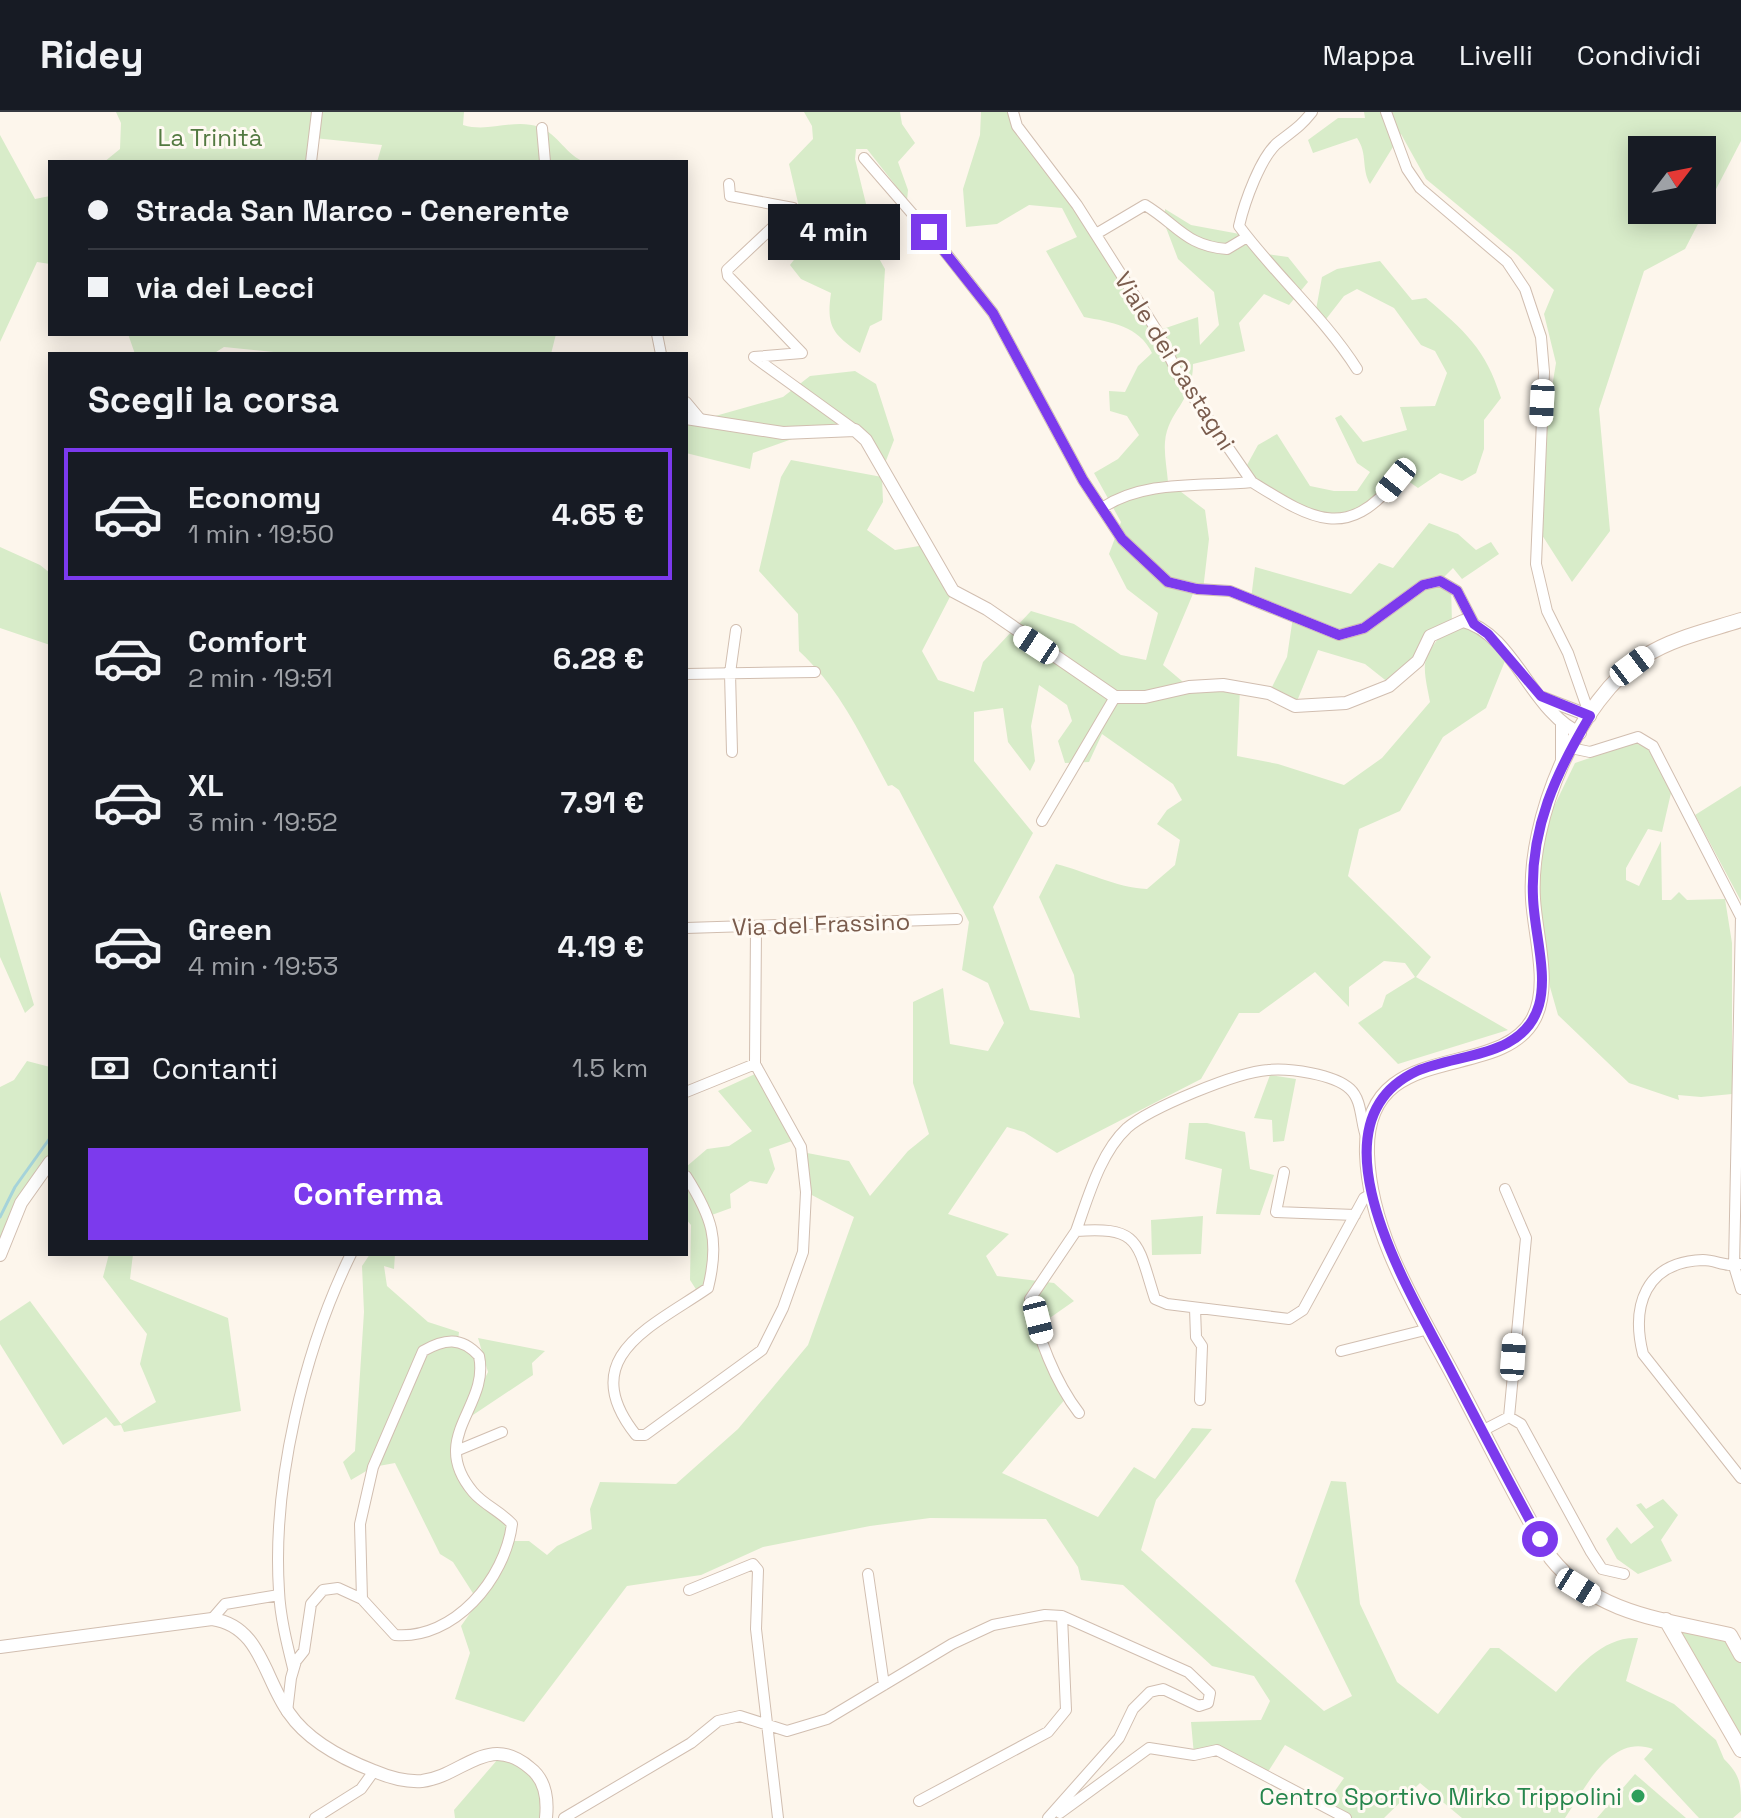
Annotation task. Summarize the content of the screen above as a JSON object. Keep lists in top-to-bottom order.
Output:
{
  "streets": {
    "street": ["Viale dei Castagni", "Via del Frassino"]
  },
  "parks": ["La Trinità"],
  "places": ["Centro Sportivo Mirko Trippolini"],
  "north": "top right",
  "page": {
    "header": "Ridey",
    "nav": ["Mappa", "Livelli", "Condividi"],
    "banner": ["Strada San Marco - Cenerente", "via dei Lecci"],
    "bubble": "4 min",
    "heading": "Scegli la corsa",
    "list": [
      {
        "name": "Economy",
        "note": "1 min · 19:50",
        "value": "4.65 €"
      },
      {
        "name": "Comfort",
        "note": "2 min · 19:51",
        "value": "6.28 €"
      },
      {
        "name": "XL",
        "note": "3 min · 19:52",
        "value": "7.91 €"
      },
      {
        "name": "Green",
        "note": "4 min · 19:53",
        "value": "4.19 €"
      }
    ],
    "pay": ["Contanti", "1.5 km"],
    "buttons": "Conferma"
  }
}
